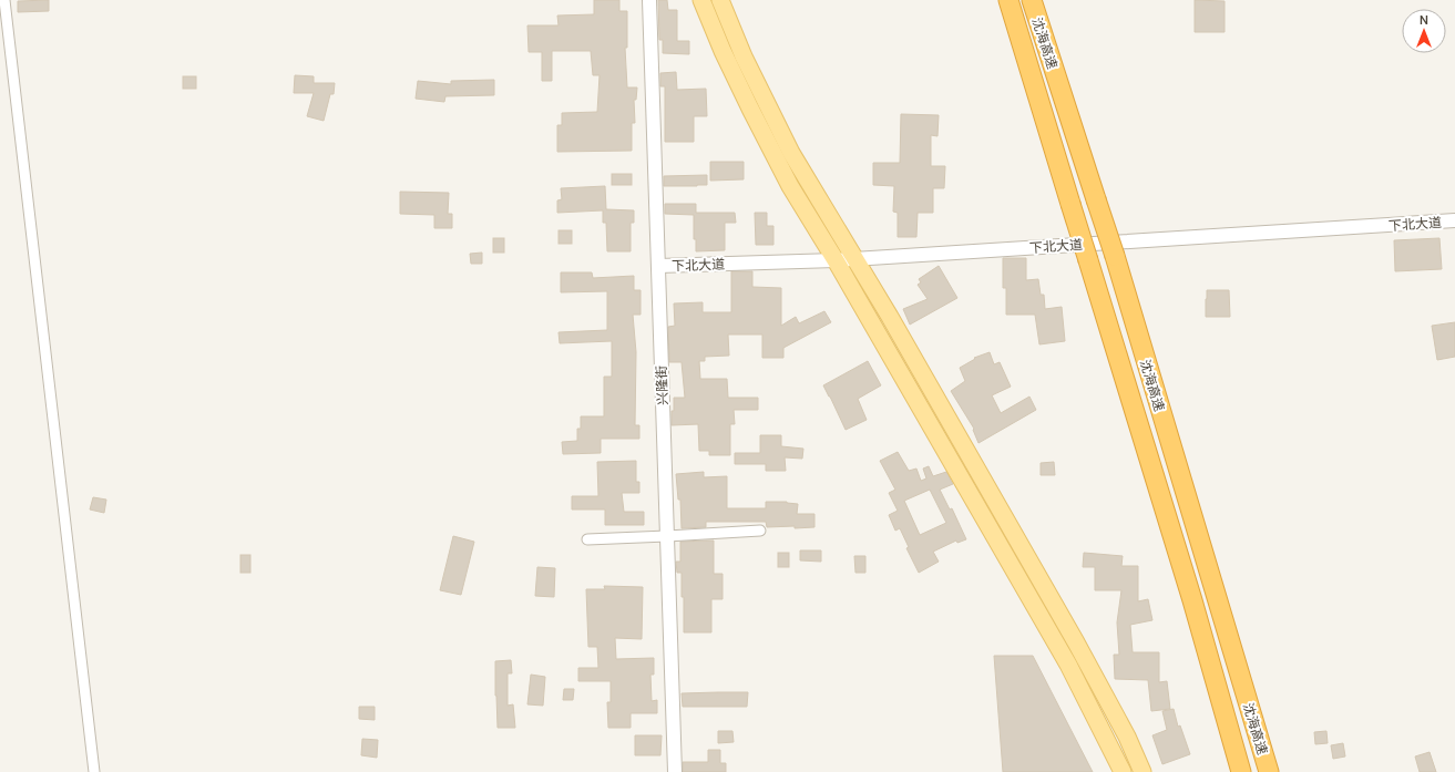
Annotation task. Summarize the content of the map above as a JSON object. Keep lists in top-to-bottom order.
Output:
{
  "streets": {
    "highway": ["沈海高速"],
    "street": ["下北大道", "兴隆街"]
  },
  "crossings": [
    ["下北大道", "兴隆街"]
  ],
  "north": "top"
}
